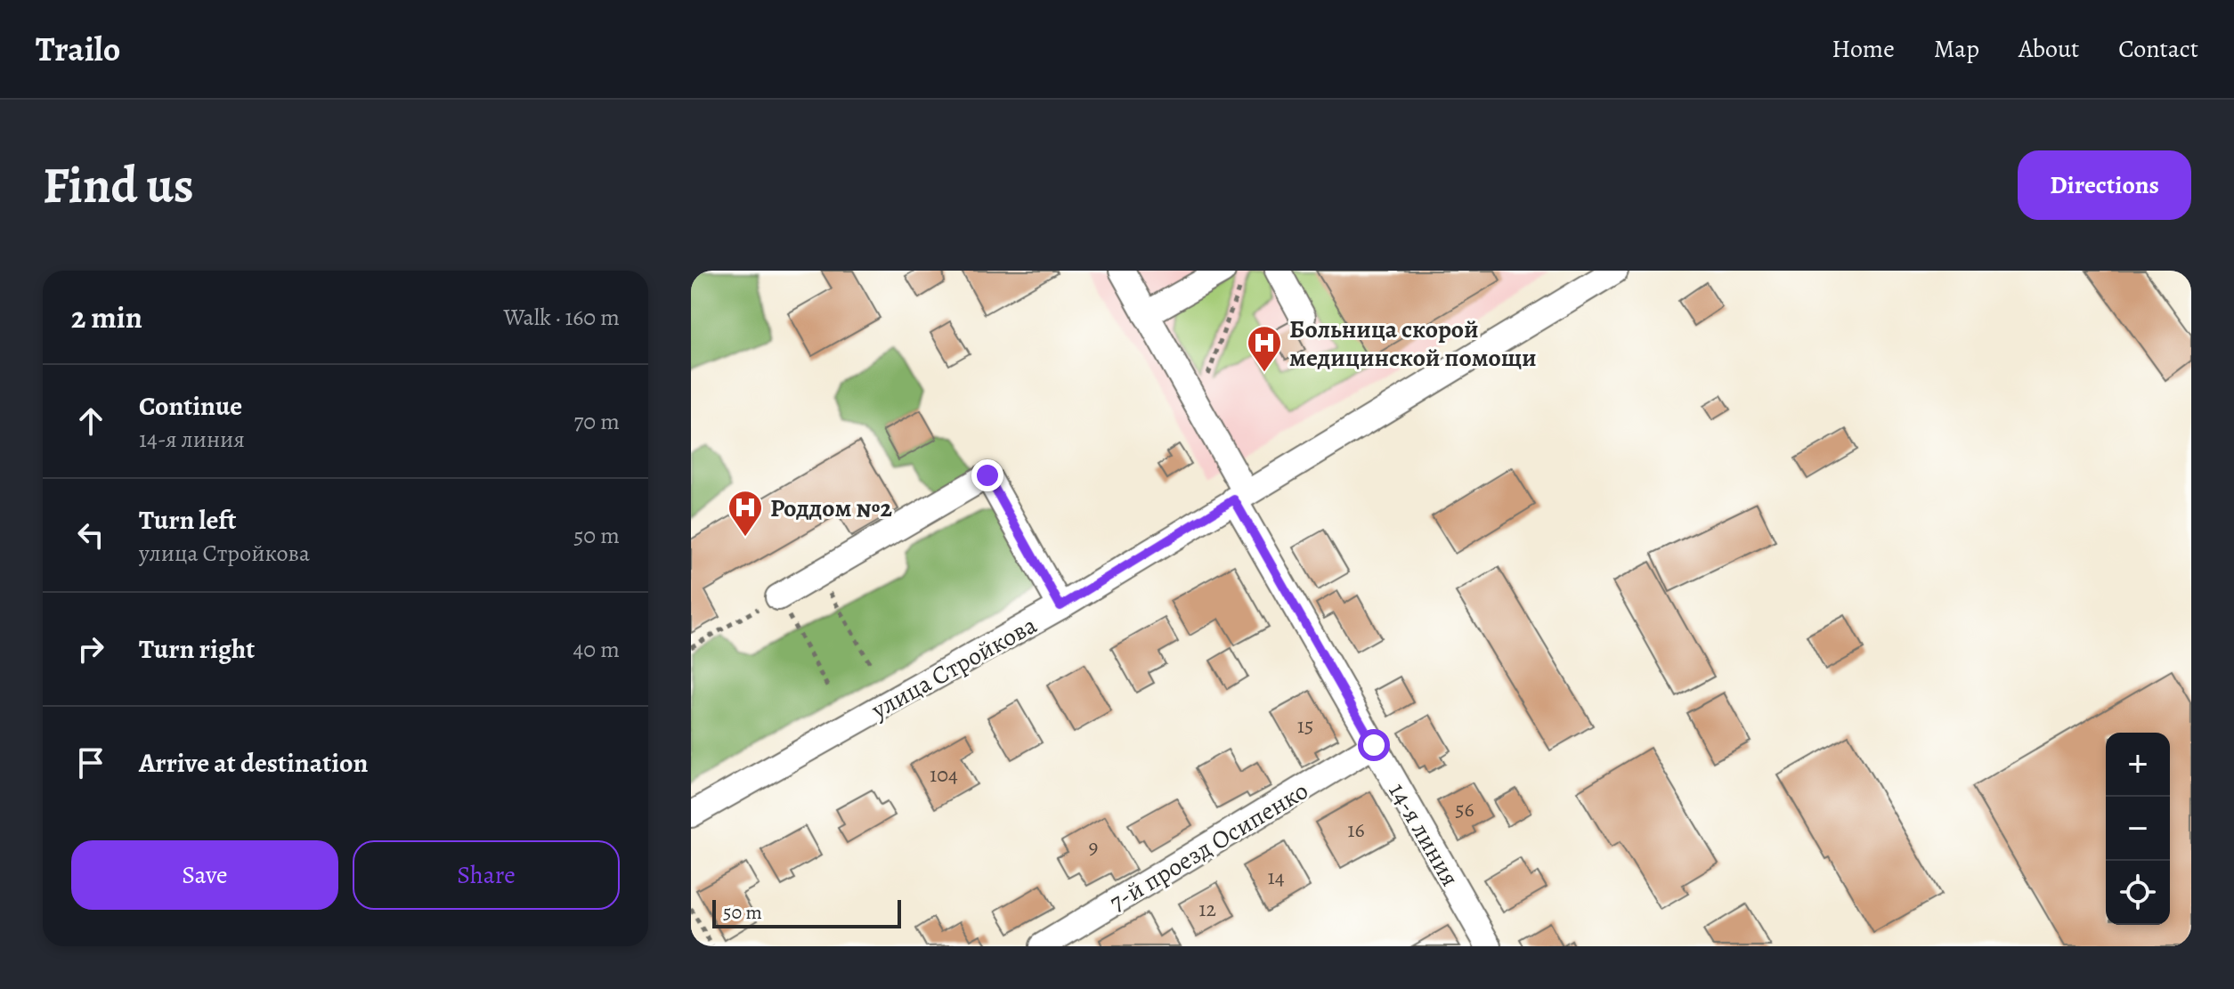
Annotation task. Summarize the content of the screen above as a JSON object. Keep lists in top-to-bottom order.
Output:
{
  "streets": {
    "street": ["улица Стройкова", "14-я линия", "7-й проезд Осипенко"]
  },
  "crossings": [
    ["улица Стройкова", "14-я линия"],
    ["14-я линия", "7-й проезд Осипенко"]
  ],
  "places": {
    "hospital": ["Больница скорой медицинской помощи", "Роддом №2"]
  },
  "house_numbers": [
    "15",
    "104",
    "56",
    "16",
    "9",
    "14",
    "12"
  ],
  "scale_bar": "50 m",
  "page": {
    "header": "Trailo",
    "nav": [
      "Home",
      "Map",
      "About",
      "Contact"
    ],
    "buttons": [
      "Directions",
      ["Save", "Share"]
    ],
    "title": "Find us",
    "heading": ["2 min", "Walk · 160 m"],
    "list": [
      ["Continue", "14-я линия", "70 m"],
      ["Turn left", "улица Стройкова", "50 m"],
      ["Turn right", "40 m"],
      "Arrive at destination"
    ],
    "map_buttons": ["+", "−"],
    "scale": "50 m"
  }
}
